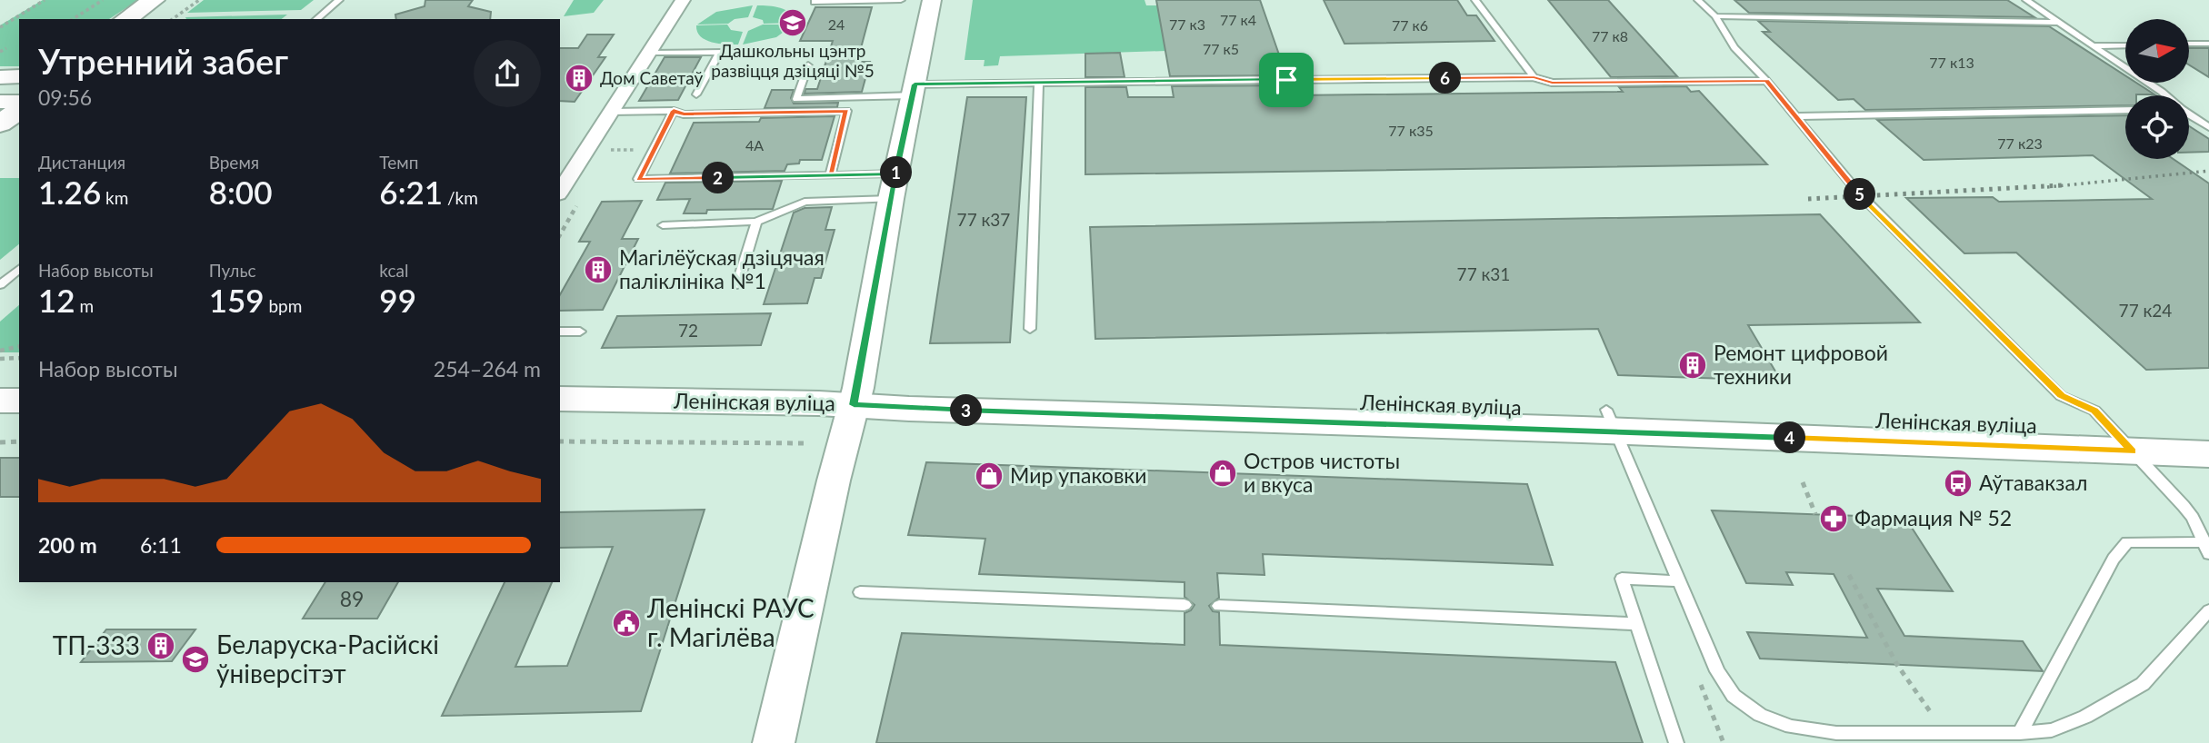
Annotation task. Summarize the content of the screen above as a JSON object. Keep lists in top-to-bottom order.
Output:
{
  "streets": {
    "main road": ["Ленінская вуліца"]
  },
  "places": {
    "school or university": ["Дашкольны цэнтр развіцця дзіцяці №5", "Беларуска-Расійскі ўніверсітэт"],
    "building": [
      "Дом Саветаў",
      "Магілёўская дзіцячая паліклініка №1",
      "Ремонт цифровой техники",
      "ТП-333"
    ],
    "shop": ["Остров чистоты и вкуса", "Мир упаковки"],
    "bus stop": ["Аўтавакзал"],
    "pharmacy": ["Фармация № 52"],
    "public building": ["Ленінскі РАУС г. Магілёва"]
  },
  "house_numbers": [
    "77 к4",
    "24",
    "77 к3",
    "77 к6",
    "77 к8",
    "77 к5",
    "77 к13",
    "77 к35",
    "77 к23",
    "4А",
    "77 к37",
    "77 к31",
    "77 к24",
    "72",
    "89"
  ],
  "north": "right",
  "page": {
    "heading": ["Утренний забег", "09:56"],
    "pins": [
      "6",
      "1",
      "2",
      "5",
      "3",
      "4"
    ],
    "stats": [
      ["Дистанция", "1.26 km"],
      ["Время", "8:00"],
      ["Темп", "6:21 /km"],
      ["Набор высоты", "12 m"],
      ["Пульс", "159 bpm"],
      ["kcal", "99"]
    ],
    "chart": ["Набор высоты", "254–264 m"],
    "list": [
      {
        "name": "200 m",
        "note": "6:11"
      }
    ]
  }
}
